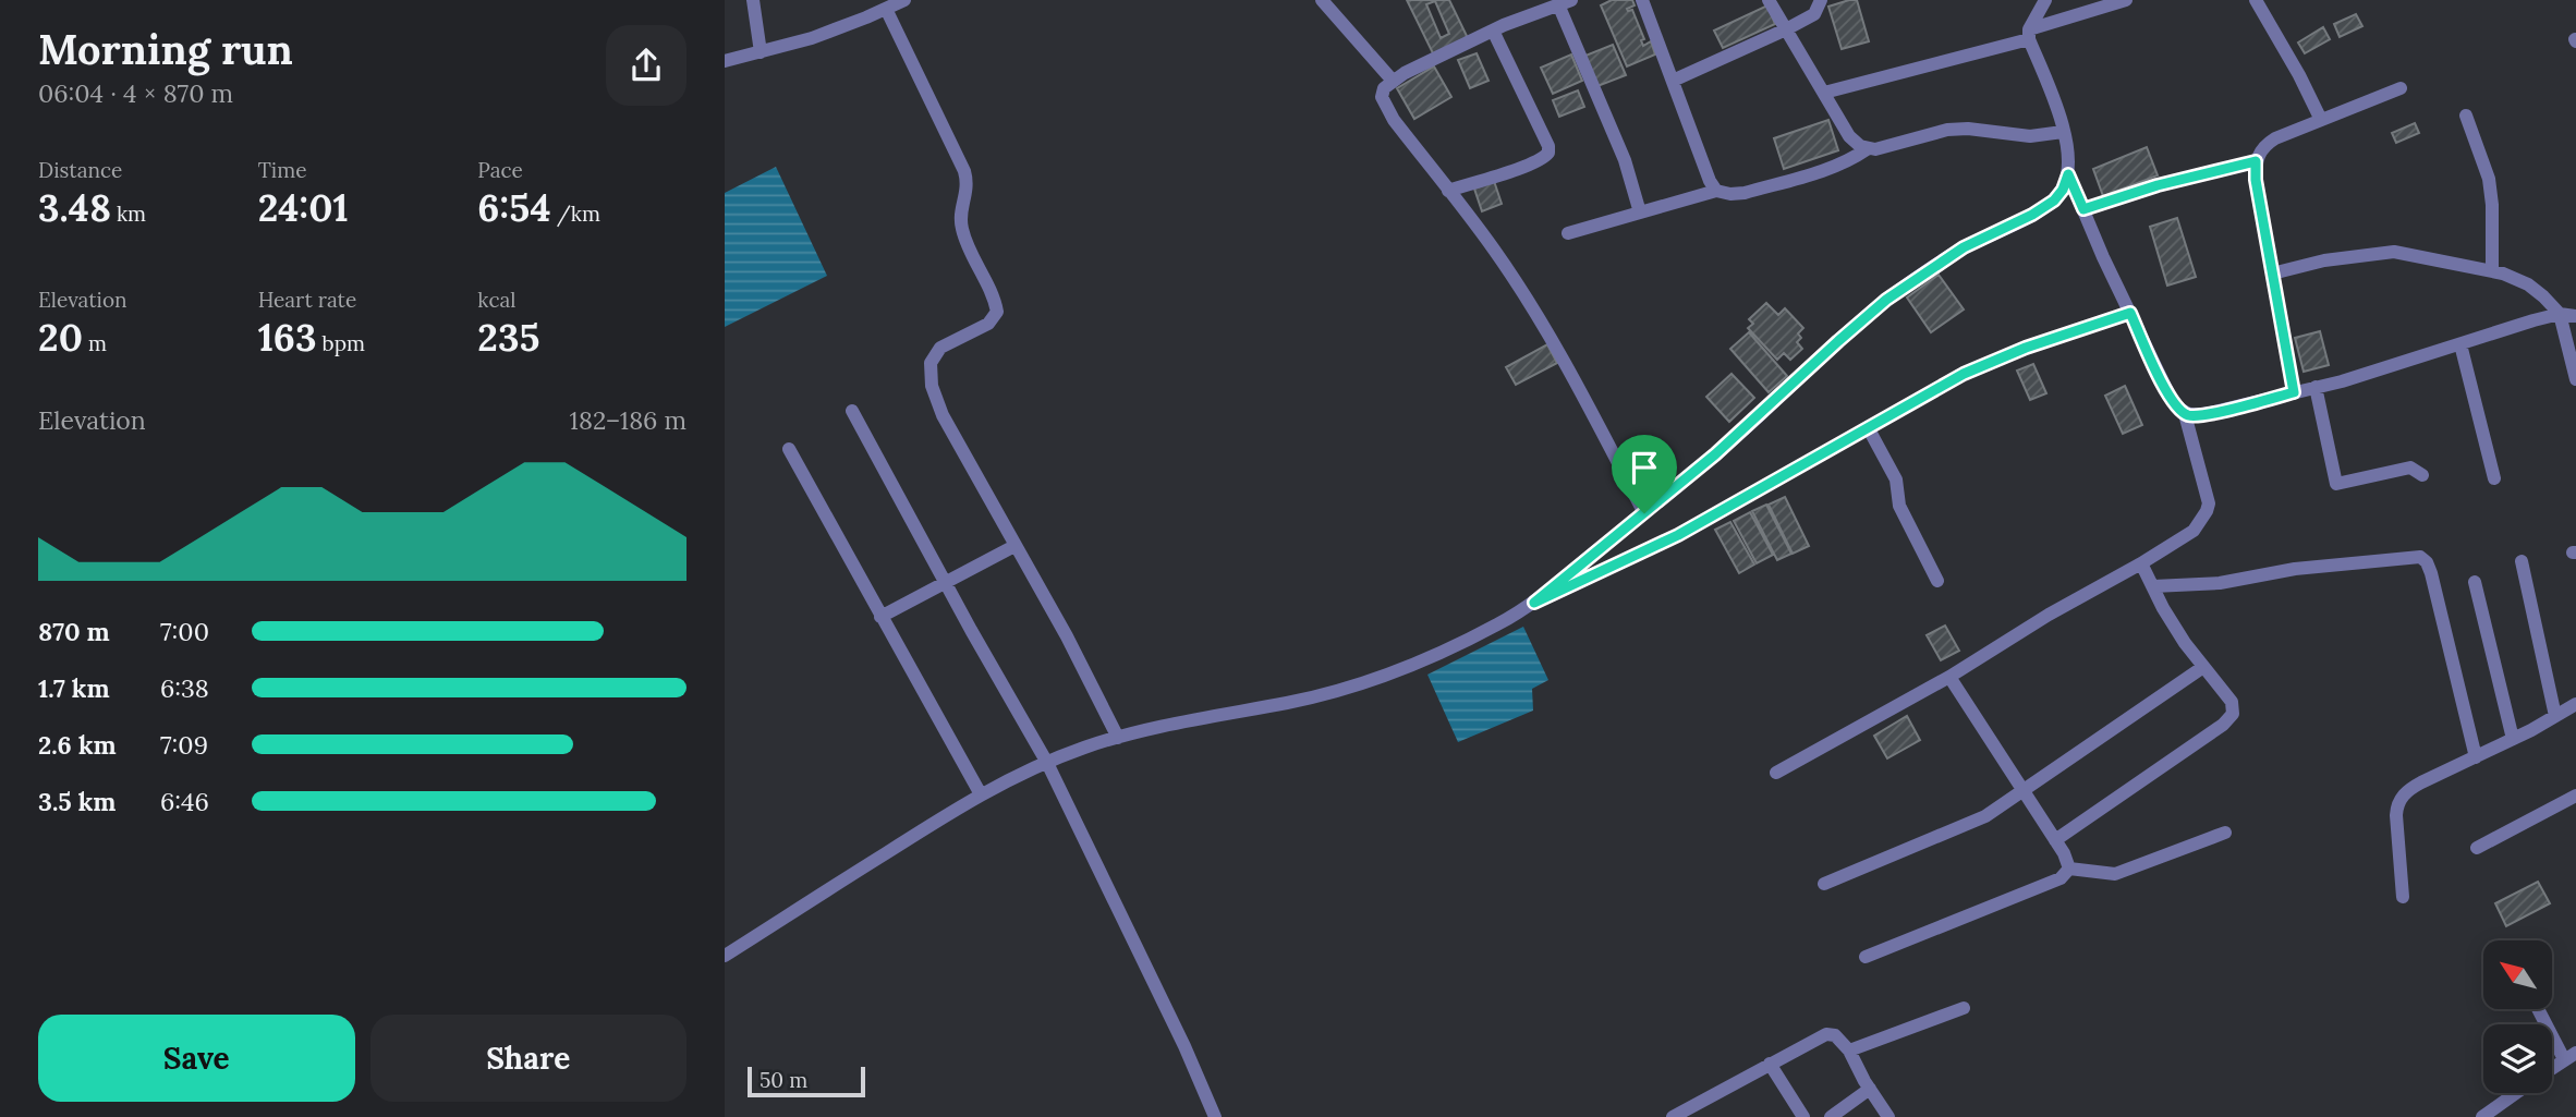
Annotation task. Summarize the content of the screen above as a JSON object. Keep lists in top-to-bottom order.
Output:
{
  "scale_bar": "50 m",
  "north": "top left",
  "page": {
    "heading": ["Morning run", "06:04 · 4 × 870 m"],
    "stats": [
      ["Distance", "3.48 km"],
      ["Time", "24:01"],
      ["Pace", "6:54 /km"],
      ["Elevation", "20 m"],
      ["Heart rate", "163 bpm"],
      ["kcal", "235"]
    ],
    "chart": ["Elevation", "182–186 m"],
    "list": [
      {
        "name": "870 m",
        "note": "7:00"
      },
      {
        "name": "1.7 km",
        "note": "6:38"
      },
      {
        "name": "2.6 km",
        "note": "7:09"
      },
      {
        "name": "3.5 km",
        "note": "6:46"
      }
    ],
    "buttons": ["Save", "Share"],
    "scale": "50 m"
  }
}
